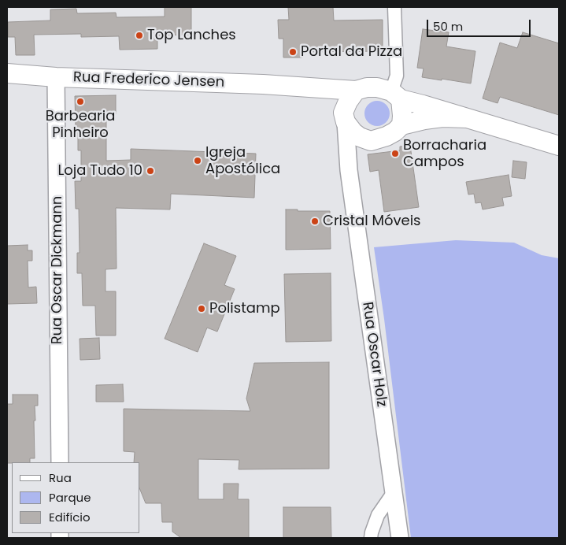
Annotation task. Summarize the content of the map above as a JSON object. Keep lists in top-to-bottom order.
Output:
{
  "streets": {
    "main road": ["Rua Frederico Jensen"],
    "street": ["Rua Oscar Dickmann", "Rua Oscar Holz"]
  },
  "crossings": [
    ["Rua Frederico Jensen", "Rua Oscar Dickmann"],
    ["Rua Frederico Jensen", "Rua Oscar Holz"]
  ],
  "places": [
    "Top Lanches",
    "Portal da Pizza",
    "Barbearia Pinheiro",
    "Borracharia Campos",
    "Igreja Apostólica",
    "Loja Tudo 10",
    "Cristal Móveis",
    "Polistamp"
  ],
  "legend": ["Rua", "Parque", "Edifício"],
  "scale_bar": "50 m"
}
